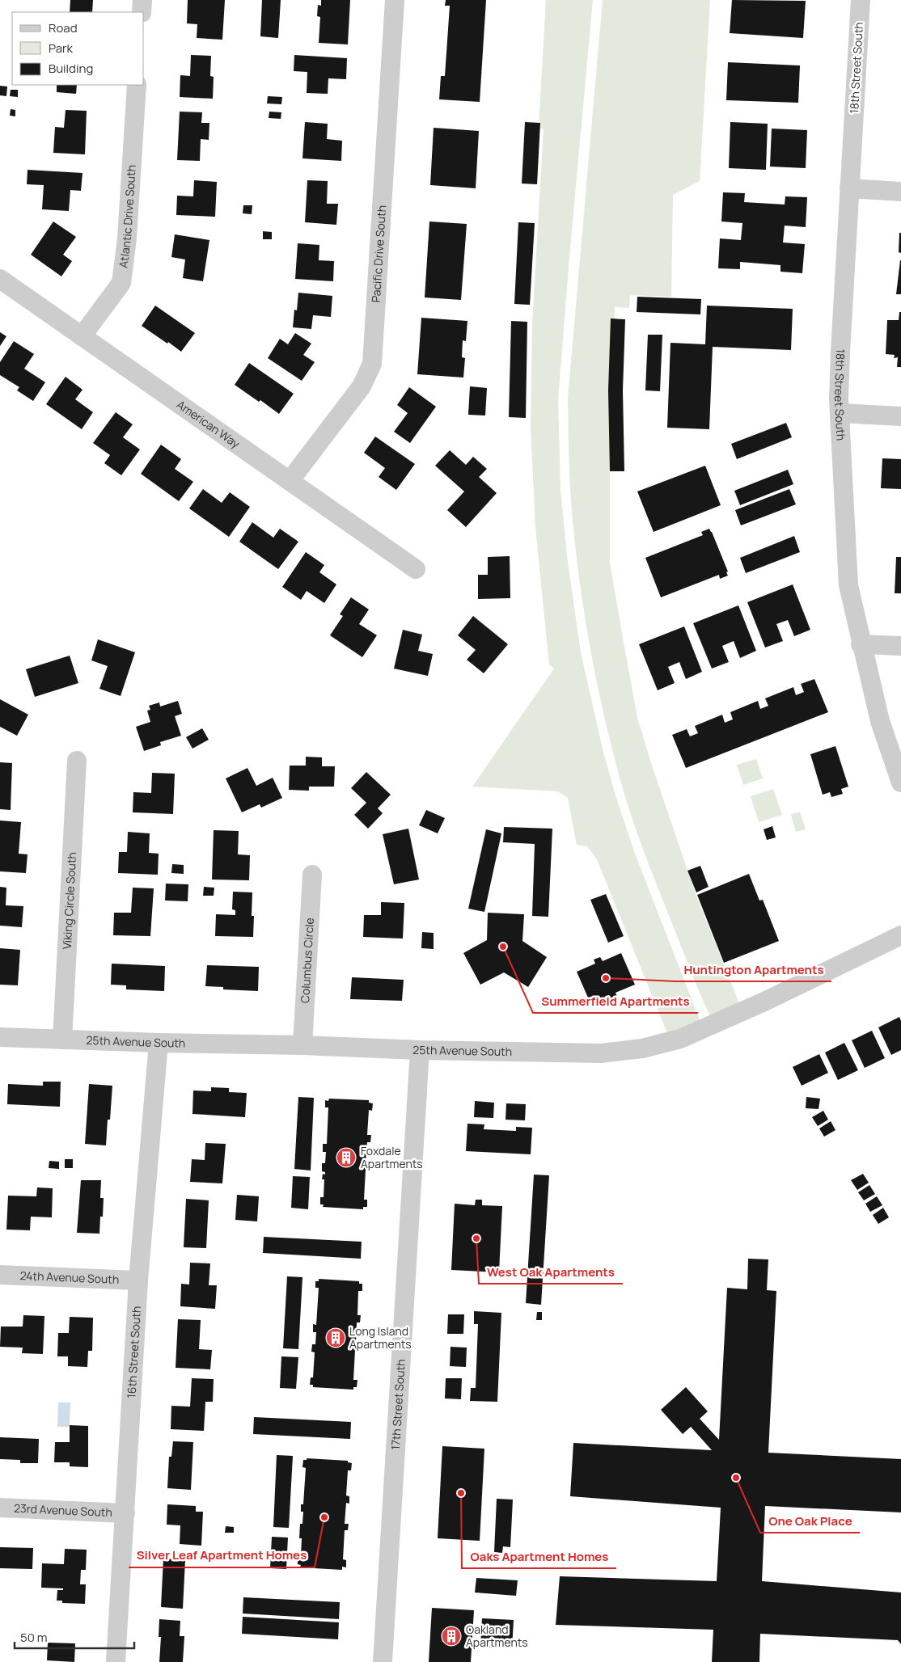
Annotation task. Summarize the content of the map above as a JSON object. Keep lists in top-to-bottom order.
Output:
{
  "streets": {
    "street": [
      "18th Street South",
      "Atlantic Drive South",
      "Pacific Drive South",
      "American Way",
      "Viking Circle South",
      "Columbus Circle",
      "25th Avenue South",
      "24th Avenue South",
      "16th Street South",
      "17th Street South",
      "23rd Avenue South"
    ]
  },
  "crossings": [
    ["Atlantic Drive South", "American Way"],
    ["Pacific Drive South", "American Way"],
    ["Viking Circle South", "25th Avenue South"],
    ["Columbus Circle", "25th Avenue South"],
    ["25th Avenue South", "16th Street South"],
    ["25th Avenue South", "17th Street South"],
    ["24th Avenue South", "16th Street South"],
    ["16th Street South", "23rd Avenue South"]
  ],
  "places": {
    "other": [
      "Summerfield Apartments",
      "Huntington Apartments",
      "West Oak Apartments",
      "One Oak Place",
      "Oaks Apartment Homes",
      "Silver Leaf Apartment Homes"
    ],
    "building": ["Foxdale Apartments", "Long Island Apartments", "Oakland Apartments"]
  },
  "legend": ["Road", "Park", "Building"],
  "scale_bar": "50 m"
}
